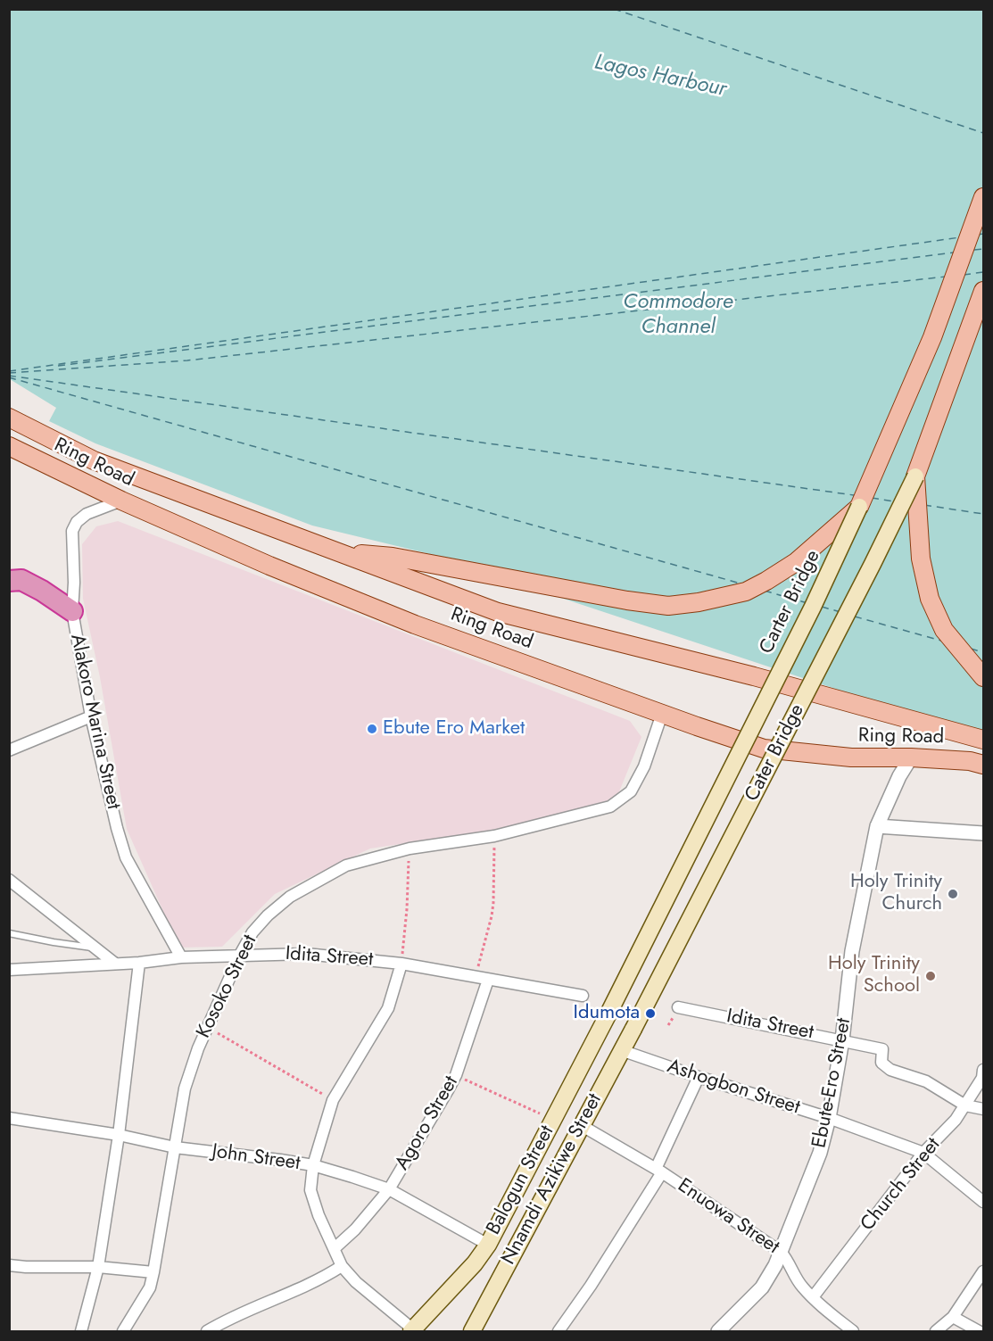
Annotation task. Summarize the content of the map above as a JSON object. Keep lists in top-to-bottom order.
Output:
{
  "streets": {
    "main road": [
      "Ring Road",
      "Carter Bridge",
      "Cater Bridge",
      "Nnamdi Azikiwe Street",
      "Balogun Street"
    ],
    "street": [
      "Alakoro Marina Street",
      "Idita Street",
      "Kosoko Street",
      "Ebute-Ero Street",
      "Ashogbon Street",
      "Agoro Street",
      "John Street",
      "Church Street",
      "Enuowa Street"
    ]
  },
  "crossings": [
    ["Ring Road", "Alakoro Marina Street"],
    ["Ring Road", "Kosoko Street"],
    ["Ring Road", "Ebute-Ero Street"],
    ["Carter Bridge", "Balogun Street"],
    ["Alakoro Marina Street", "Idita Street"],
    ["Cater Bridge", "Nnamdi Azikiwe Street"],
    ["Idita Street", "Kosoko Street"],
    ["Idita Street", "Ebute-Ero Street"],
    ["Idita Street", "Agoro Street"],
    ["Idita Street", "Church Street"],
    ["Kosoko Street", "John Street"],
    ["Ebute-Ero Street", "Ashogbon Street"],
    ["Ebute-Ero Street", "Enuowa Street"],
    ["Ashogbon Street", "Nnamdi Azikiwe Street"],
    ["Ashogbon Street", "Church Street"],
    ["Agoro Street", "John Street"],
    ["John Street", "Balogun Street"],
    ["Nnamdi Azikiwe Street", "Enuowa Street"],
    ["Church Street", "Enuowa Street"]
  ],
  "water": ["Lagos Harbour", "Commodore Channel"],
  "places": [
    "Ebute Ero Market",
    "Holy Trinity Church",
    "Holy Trinity School",
    "Idumota"
  ]
}
